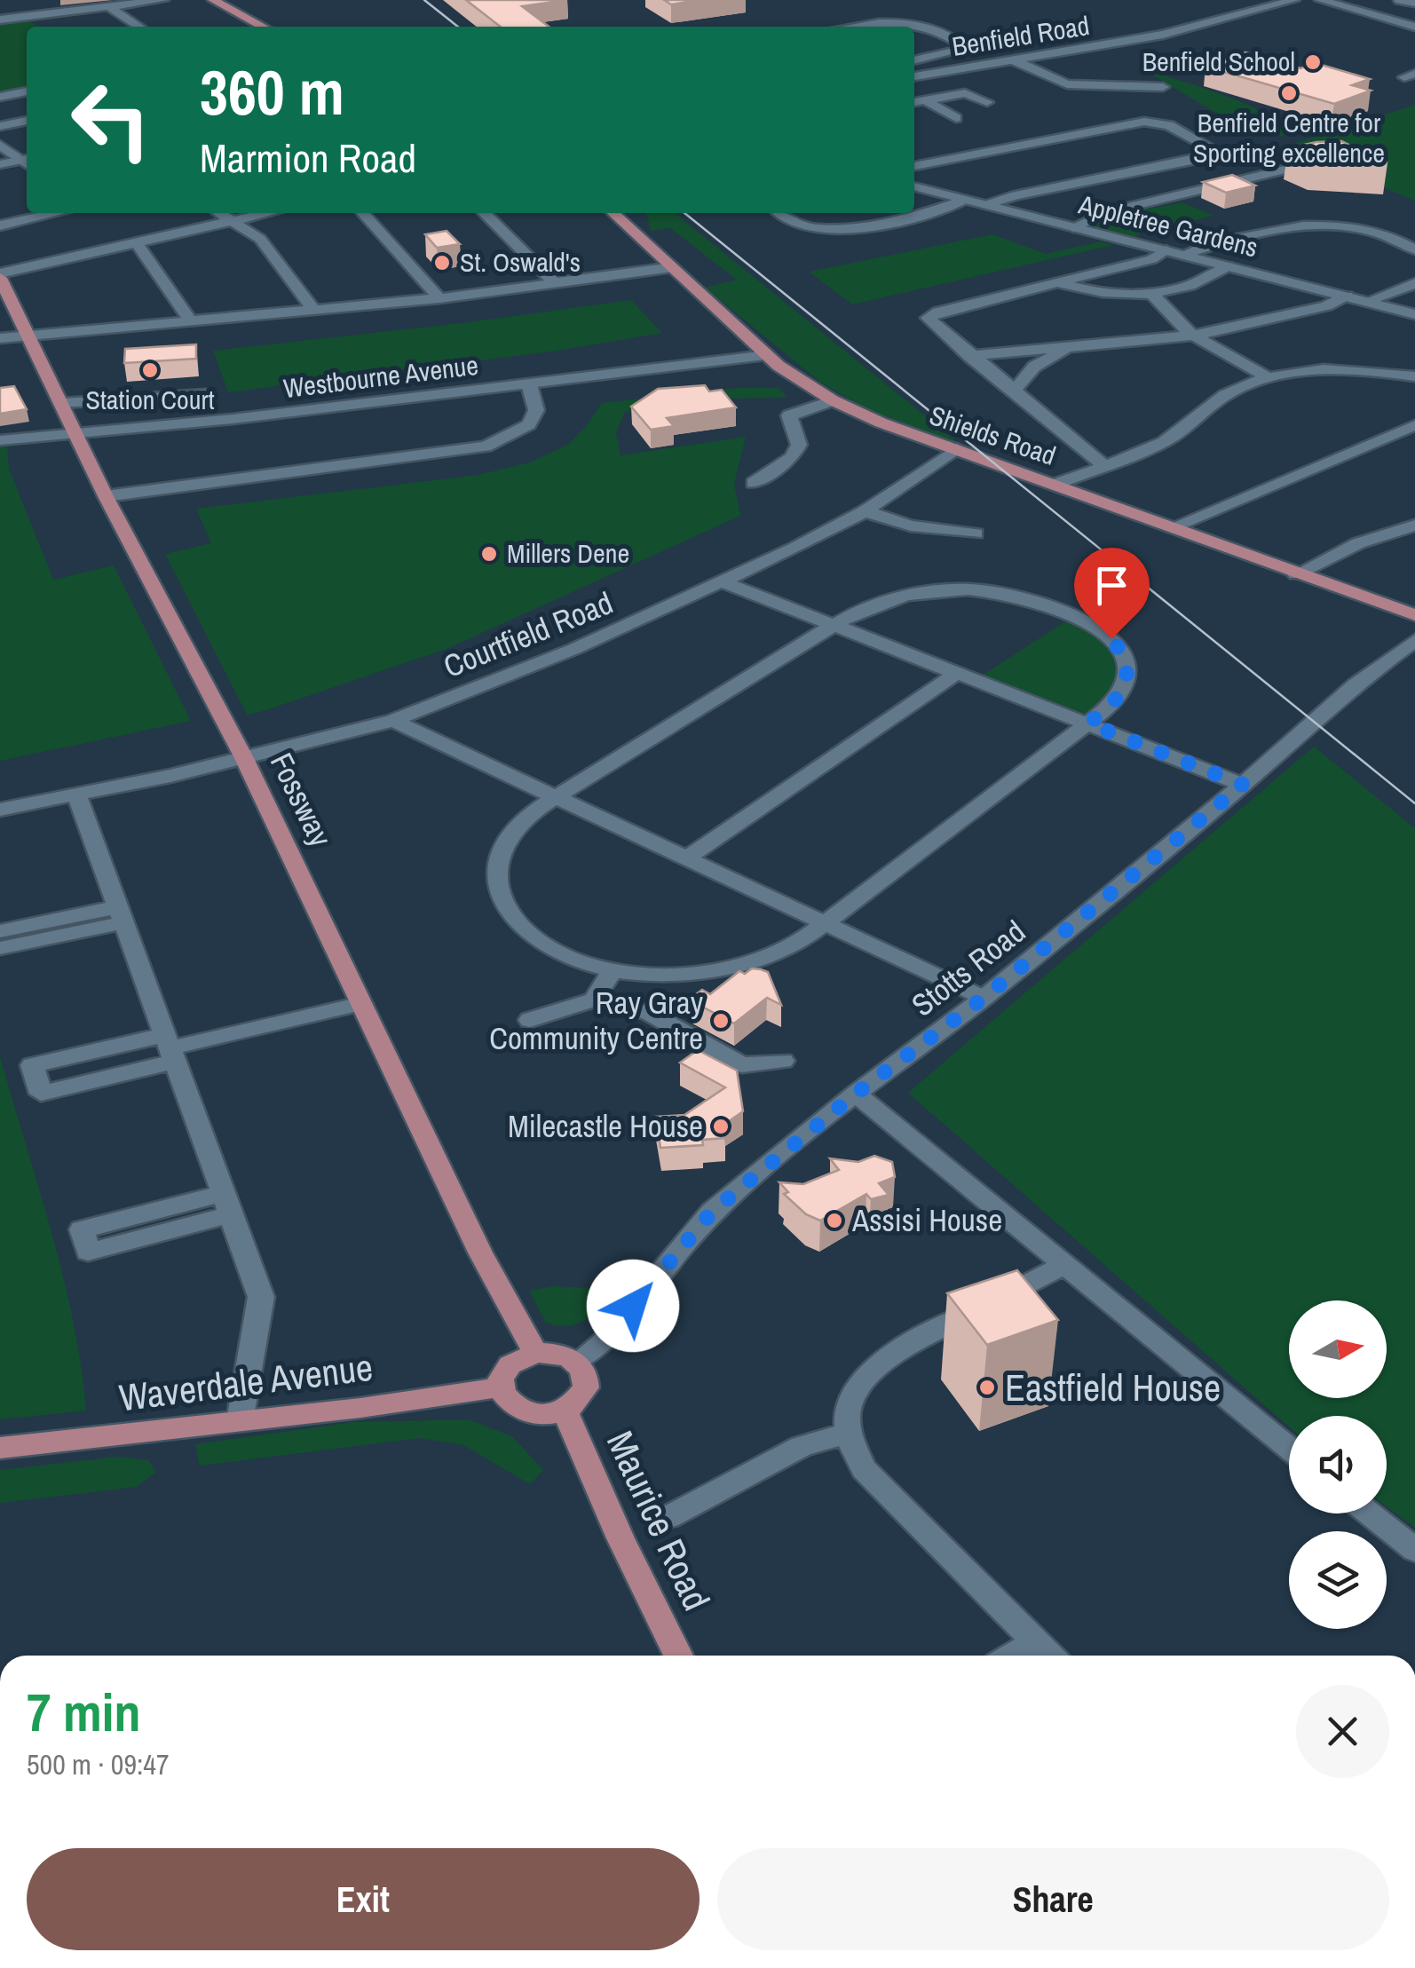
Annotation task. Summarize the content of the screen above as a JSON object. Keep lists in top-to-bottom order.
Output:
{
  "streets": {
    "main road": [
      "Shields Road",
      "Fossway",
      "Waverdale Avenue",
      "Maurice Road"
    ],
    "street": [
      "Benfield Road",
      "Appletree Gardens",
      "Westbourne Avenue",
      "Courtfield Road",
      "Stotts Road"
    ]
  },
  "crossings": [
    ["Westbourne Avenue", "Shields Road"],
    ["Westbourne Avenue", "Fossway"],
    ["Shields Road", "Courtfield Road"],
    ["Courtfield Road", "Fossway"],
    ["Fossway", "Stotts Road"],
    ["Fossway", "Waverdale Avenue"],
    ["Fossway", "Maurice Road"],
    ["Stotts Road", "Waverdale Avenue"],
    ["Stotts Road", "Maurice Road"],
    ["Waverdale Avenue", "Maurice Road"]
  ],
  "places": [
    "Benfield School",
    "Benfield Centre for Sporting excellence",
    "St. Oswald's",
    "Station Court",
    "Millers Dene",
    "Ray Gray Community Centre",
    "Milecastle House",
    "Assisi House",
    "Eastfield House"
  ],
  "north": "right",
  "page": {
    "turn": ["360 m", "Marmion Road"],
    "heading": ["7 min", "500 m · 09:47"],
    "buttons": ["Exit", "Share"]
  }
}
